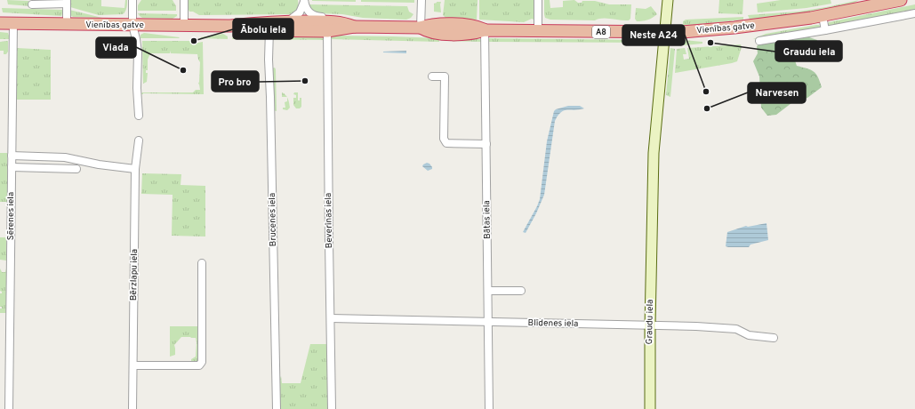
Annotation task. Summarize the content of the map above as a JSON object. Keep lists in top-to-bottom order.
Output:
{
  "streets": {
    "highway": ["Vienības gatve", "A8"],
    "main road": ["Graudu iela"],
    "street": [
      "Sērenes iela",
      "Brucenes iela",
      "Bātas iela",
      "Beverīnas iela",
      "Bērzlapu iela",
      "Blīdenes iela"
    ]
  },
  "crossings": [
    ["Vienības gatve", "Sērenes iela"],
    ["Vienības gatve", "Brucenes iela"],
    ["Vienības gatve", "Bātas iela"],
    ["Vienības gatve", "Beverīnas iela"],
    ["Vienības gatve", "Graudu iela"],
    ["Bātas iela", "Blīdenes iela"],
    ["Beverīnas iela", "Blīdenes iela"],
    ["Graudu iela", "Blīdenes iela"]
  ],
  "places": [
    "Ābolu iela",
    "Graudu iela",
    "Viada",
    "Pro bro",
    "Neste A24",
    "Narvesen"
  ]
}
